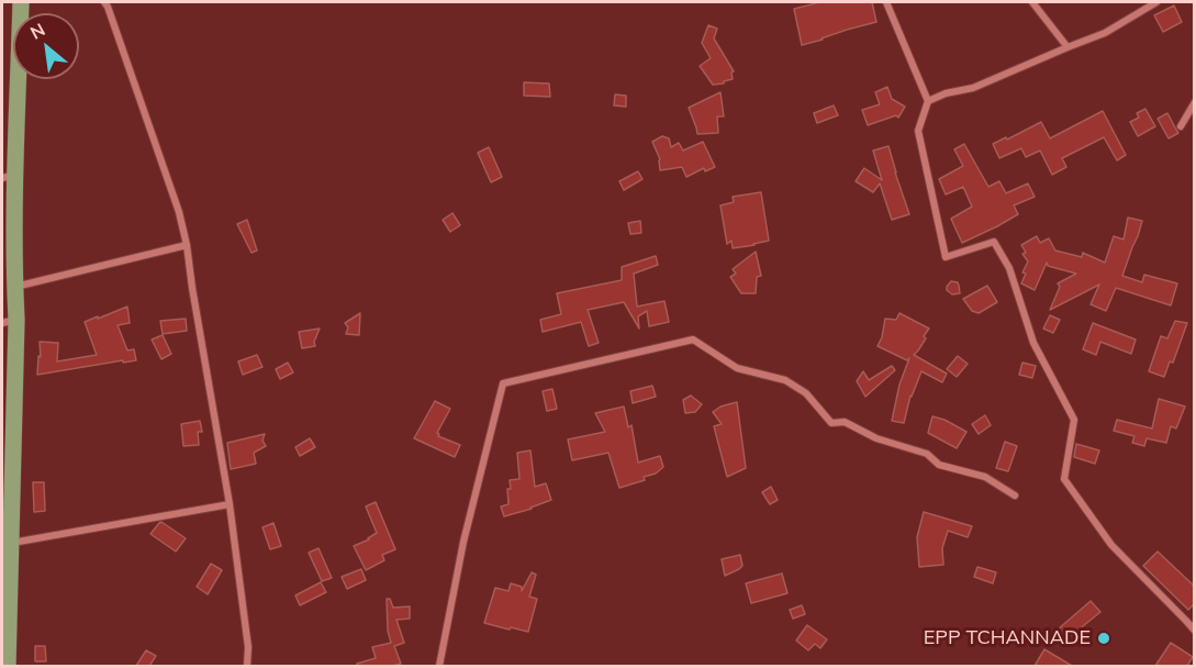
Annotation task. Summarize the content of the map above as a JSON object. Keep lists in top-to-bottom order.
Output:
{
  "places": ["EPP TCHANNADE"],
  "north": "top left"
}
